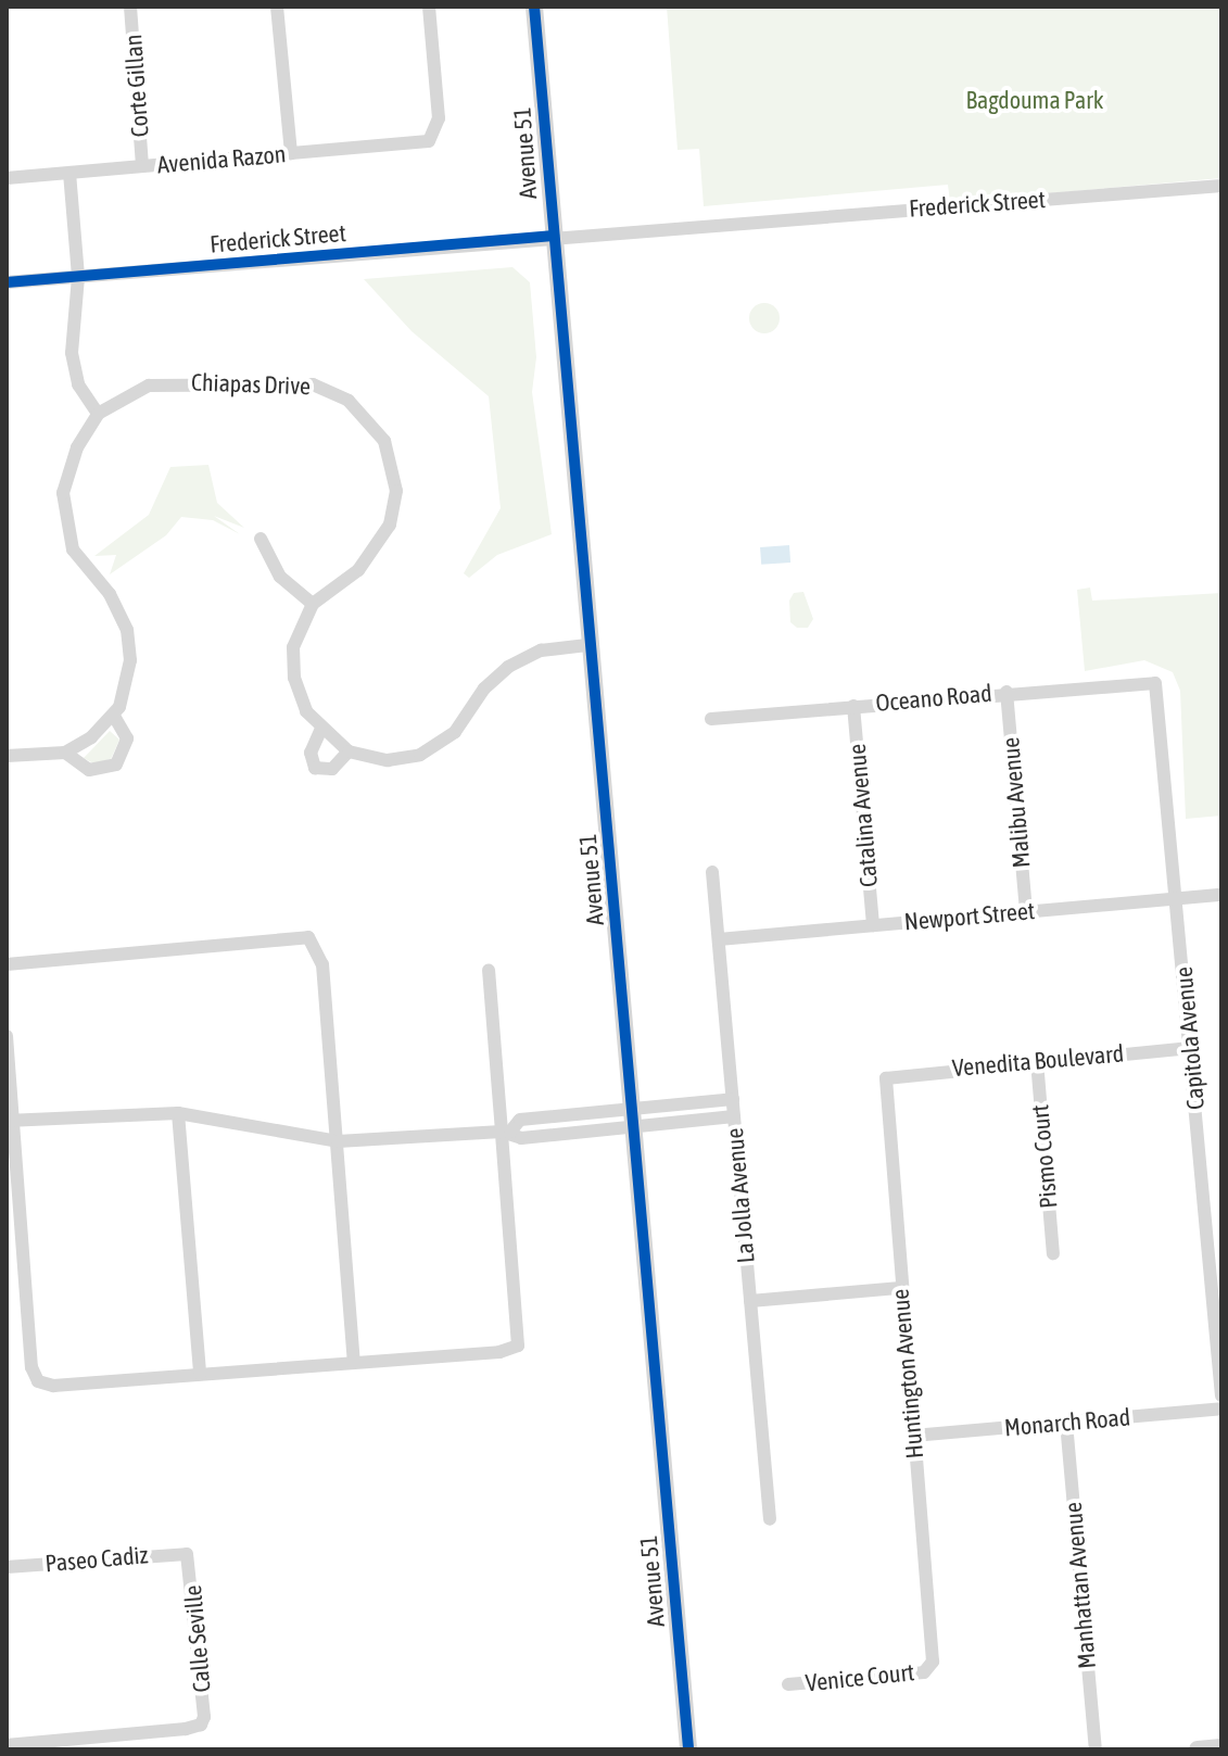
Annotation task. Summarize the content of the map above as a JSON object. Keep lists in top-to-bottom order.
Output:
{
  "streets": {
    "street": [
      "Corte Gillan",
      "Avenue 51",
      "Avenida Razon",
      "Frederick Street",
      "Chiapas Drive",
      "Oceano Road",
      "Malibu Avenue",
      "Catalina Avenue",
      "Newport Street",
      "Capitola Avenue",
      "Venedita Boulevard",
      "Pismo Court",
      "La Jolla Avenue",
      "Huntington Avenue",
      "Monarch Road",
      "Paseo Cadiz",
      "Manhattan Avenue",
      "Calle Seville",
      "Venice Court"
    ]
  },
  "crossings": [
    ["Corte Gillan", "Avenida Razon"],
    ["Avenue 51", "Frederick Street"],
    ["Avenue 51", "Chiapas Drive"],
    ["Oceano Road", "Malibu Avenue"],
    ["Oceano Road", "Catalina Avenue"],
    ["Oceano Road", "Capitola Avenue"],
    ["Malibu Avenue", "Newport Street"],
    ["Catalina Avenue", "Newport Street"],
    ["Newport Street", "Capitola Avenue"],
    ["Newport Street", "La Jolla Avenue"],
    ["Capitola Avenue", "Venedita Boulevard"],
    ["Venedita Boulevard", "Pismo Court"],
    ["Venedita Boulevard", "Huntington Avenue"],
    ["Huntington Avenue", "Monarch Road"],
    ["Huntington Avenue", "Venice Court"],
    ["Monarch Road", "Manhattan Avenue"],
    ["Paseo Cadiz", "Calle Seville"]
  ],
  "parks": ["Bagdouma Park"]
}
